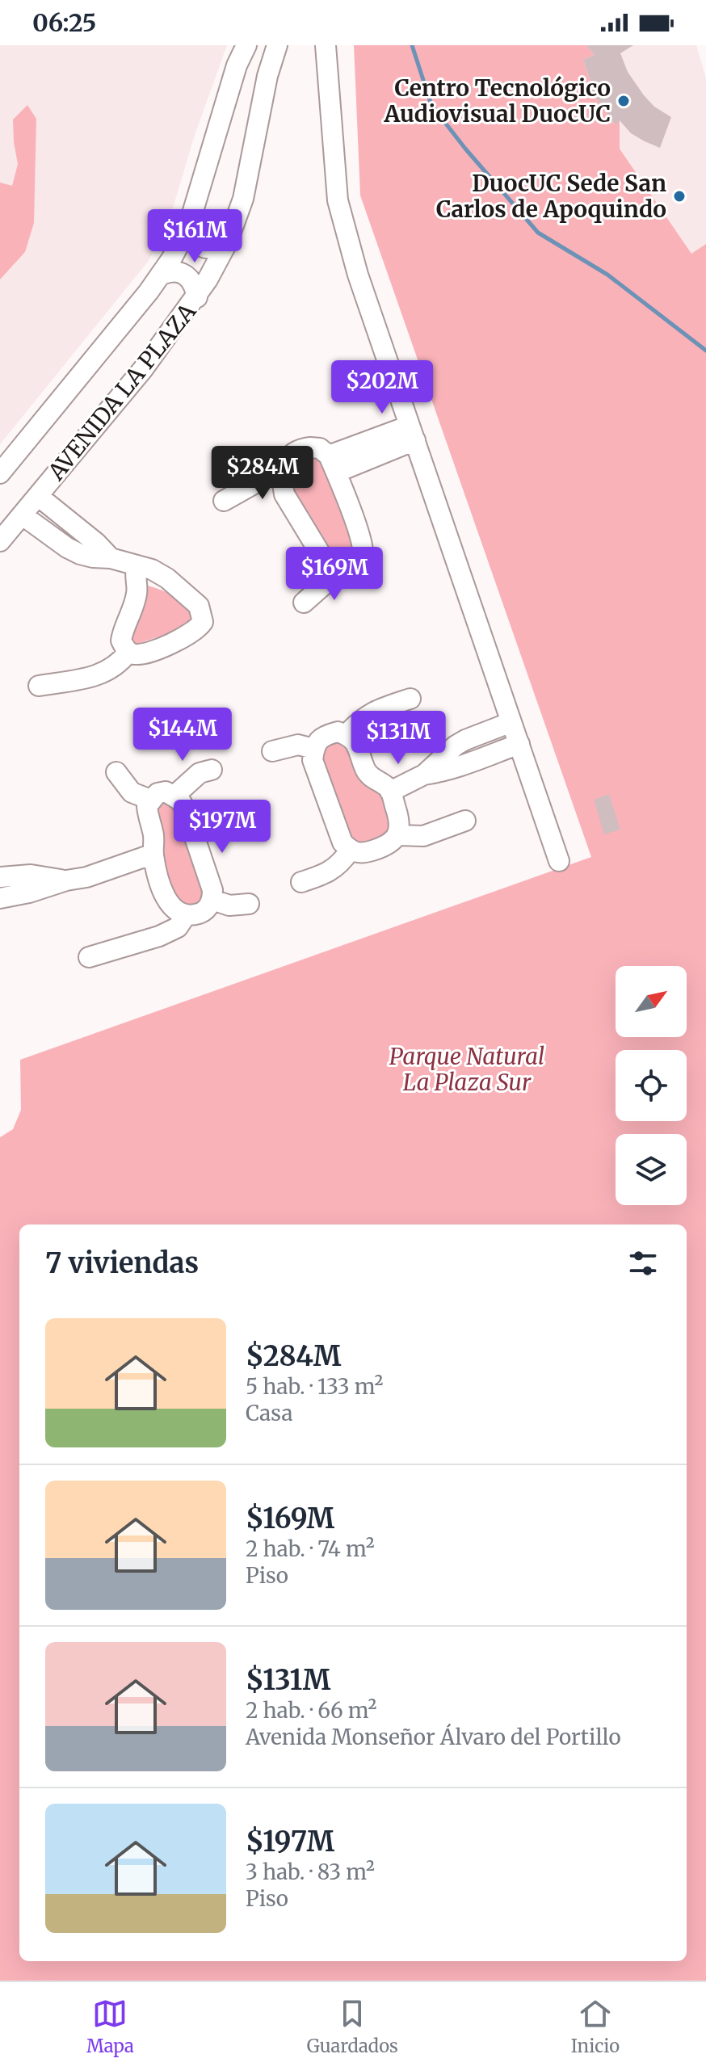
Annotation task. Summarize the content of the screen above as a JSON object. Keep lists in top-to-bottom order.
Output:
{
  "streets": {
    "street": ["AVENIDA LA PLAZA"]
  },
  "parks": ["Parque Natural La Plaza Sur"],
  "places": ["Centro Tecnológico Audiovisual DuocUC", "DuocUC Sede San Carlos de Apoquindo"],
  "north": "top right",
  "page": {
    "status": "06:25",
    "price": [
      "$161M",
      "$202M",
      "$284M",
      "$169M",
      "$144M",
      "$131M",
      "$197M"
    ],
    "heading": "7 viviendas",
    "list": [
      {
        "name": "$284M",
        "note": "5 hab. · 133 m² · Casa"
      },
      {
        "name": "$169M",
        "note": "2 hab. · 74 m² · Piso"
      },
      {
        "name": "$131M",
        "note": "2 hab. · 66 m² · Avenida Monseñor Álvaro del Portillo"
      },
      {
        "name": "$197M",
        "note": "3 hab. · 83 m² · Piso"
      }
    ],
    "tabs": ["Mapa", "Guardados", "Inicio"]
  }
}
